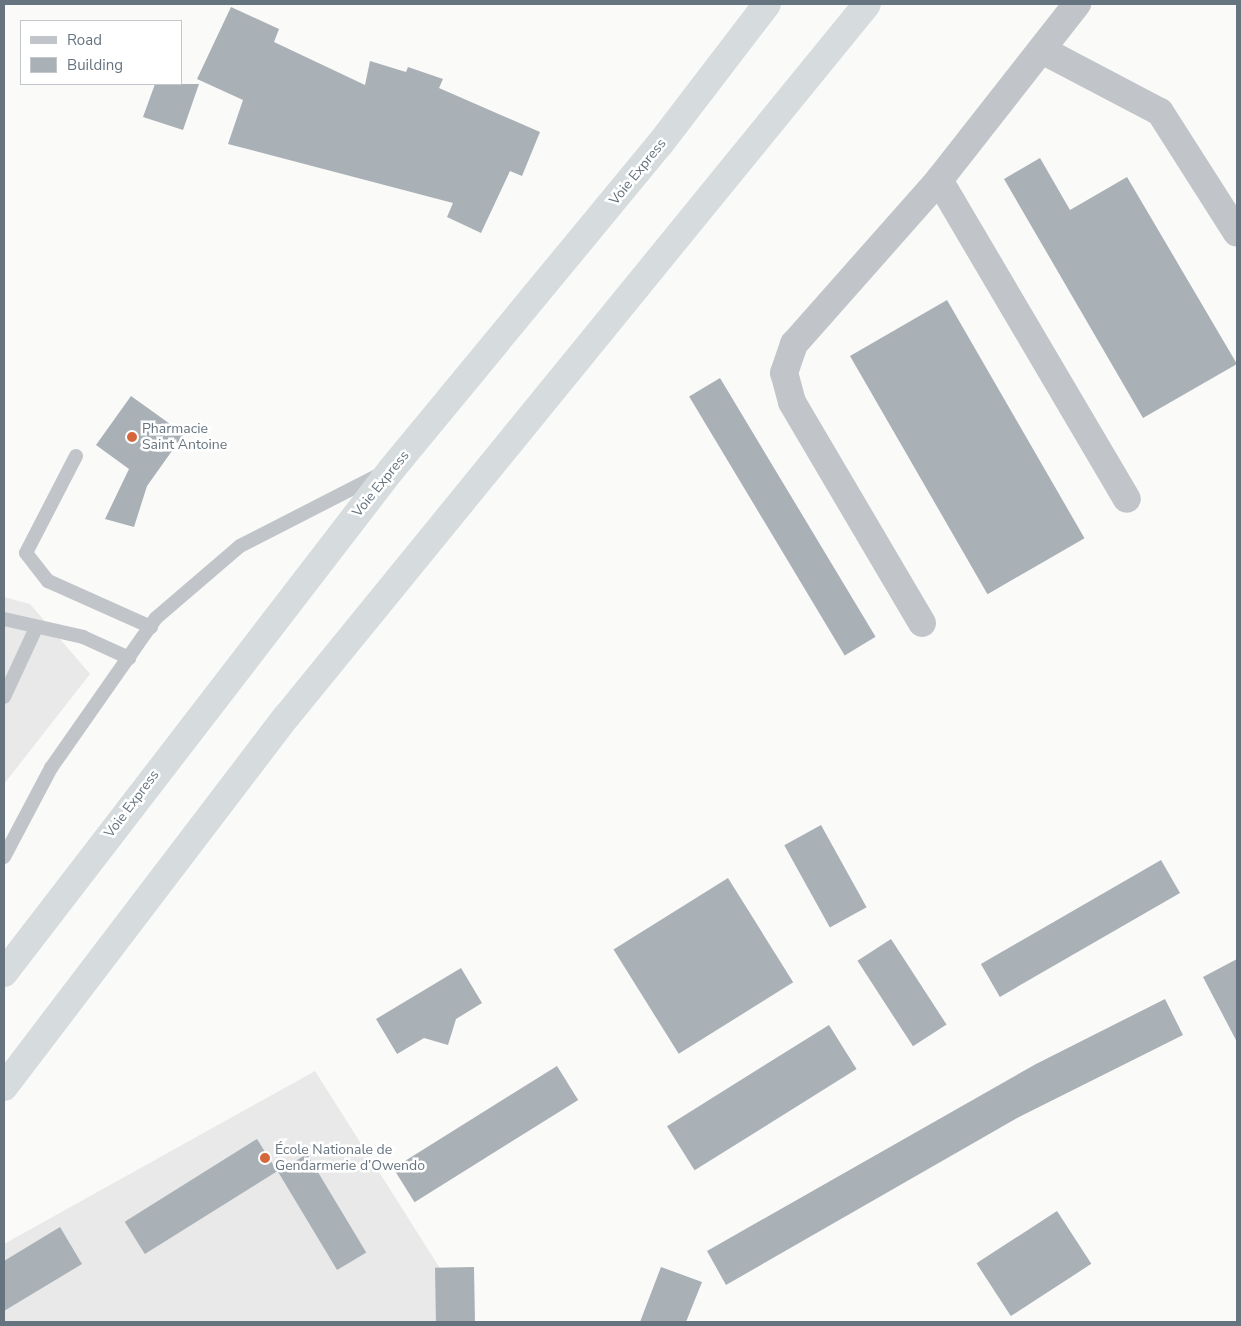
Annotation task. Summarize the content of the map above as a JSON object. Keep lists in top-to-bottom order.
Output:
{
  "streets": {
    "highway": ["Voie Express"]
  },
  "places": ["Pharmacie Saint Antoine", "École Nationale de Gendarmerie d’Owendo"],
  "legend": ["Road", "Building"]
}
